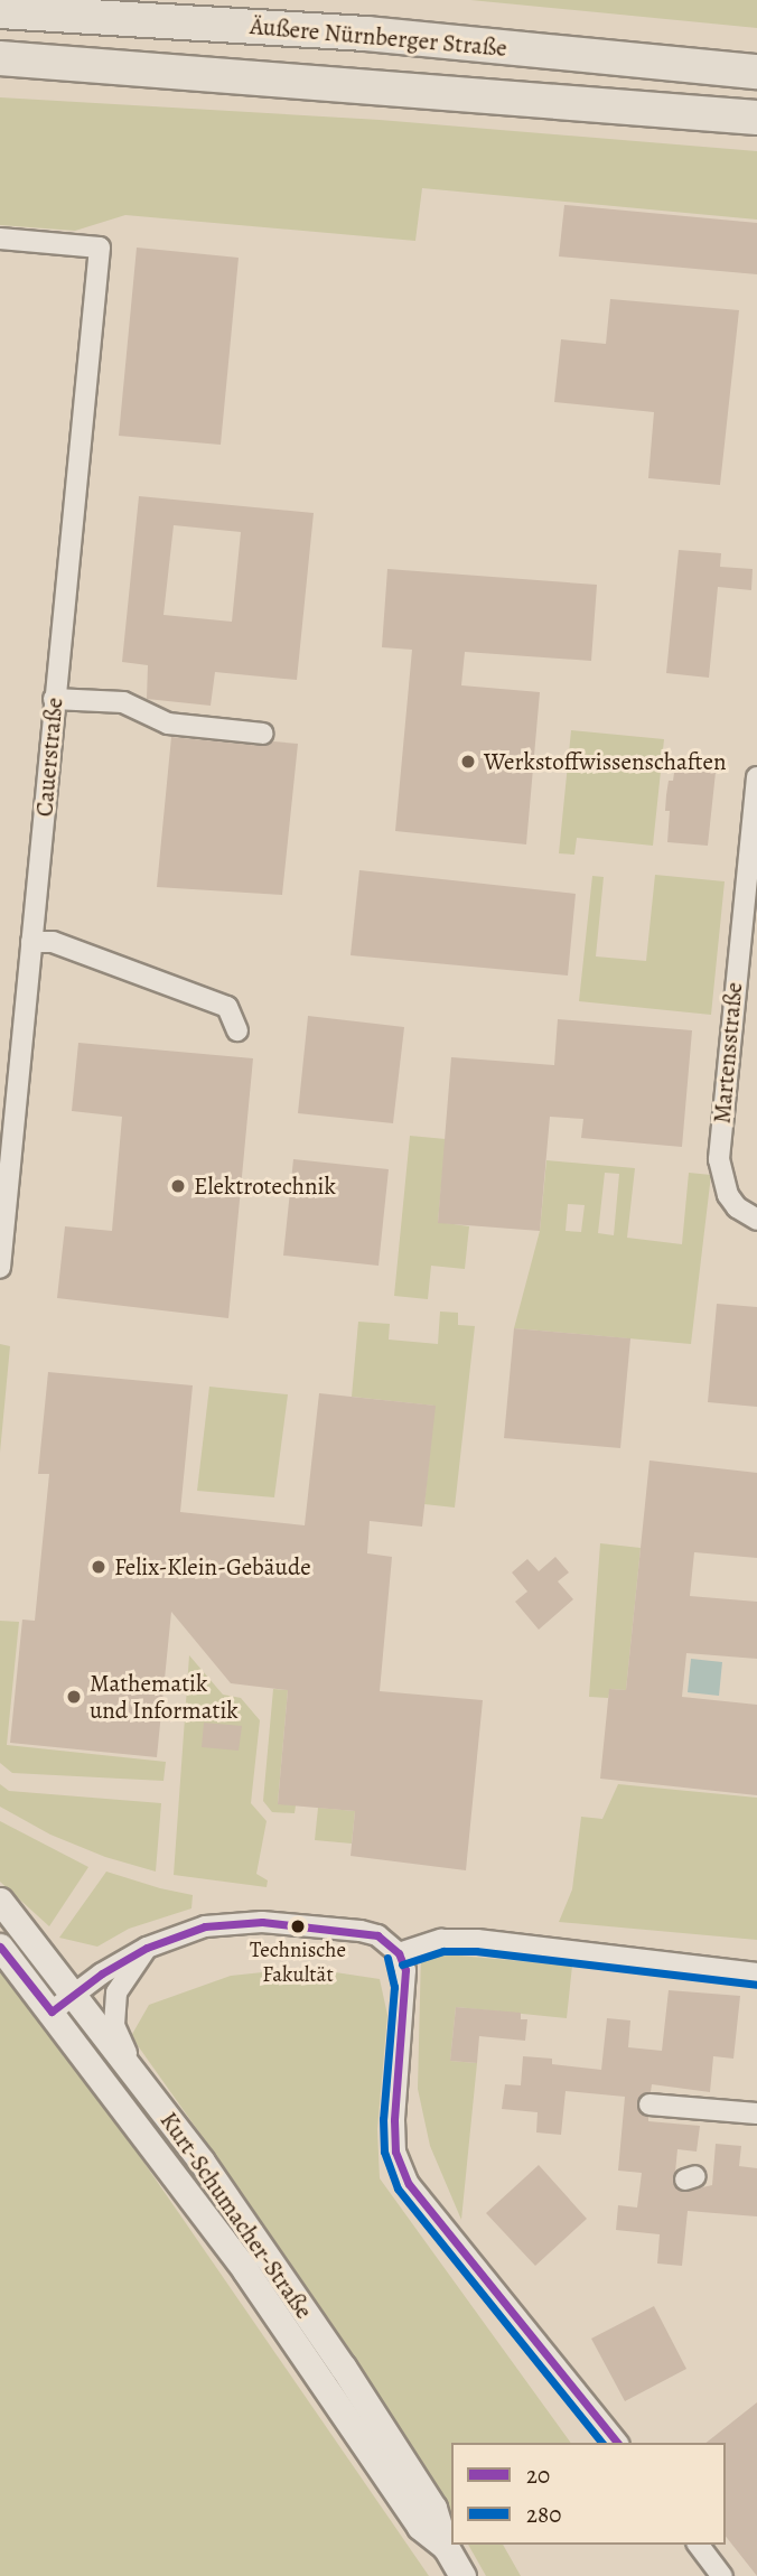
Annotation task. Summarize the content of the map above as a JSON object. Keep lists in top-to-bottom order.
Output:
{
  "streets": {
    "highway": ["Äußere Nürnberger Straße"],
    "main road": ["Kurt-Schumacher-Straße"],
    "street": ["Cauerstraße", "Martensstraße"]
  },
  "places": [
    "Werkstoffwissenschaften",
    "Elektrotechnik",
    "Felix-Klein-Gebäude",
    "Mathematik und Informatik",
    "Technische Fakultät"
  ],
  "lines": ["transit line 20", "transit line 280"],
  "legend": ["20", "280"]
}
